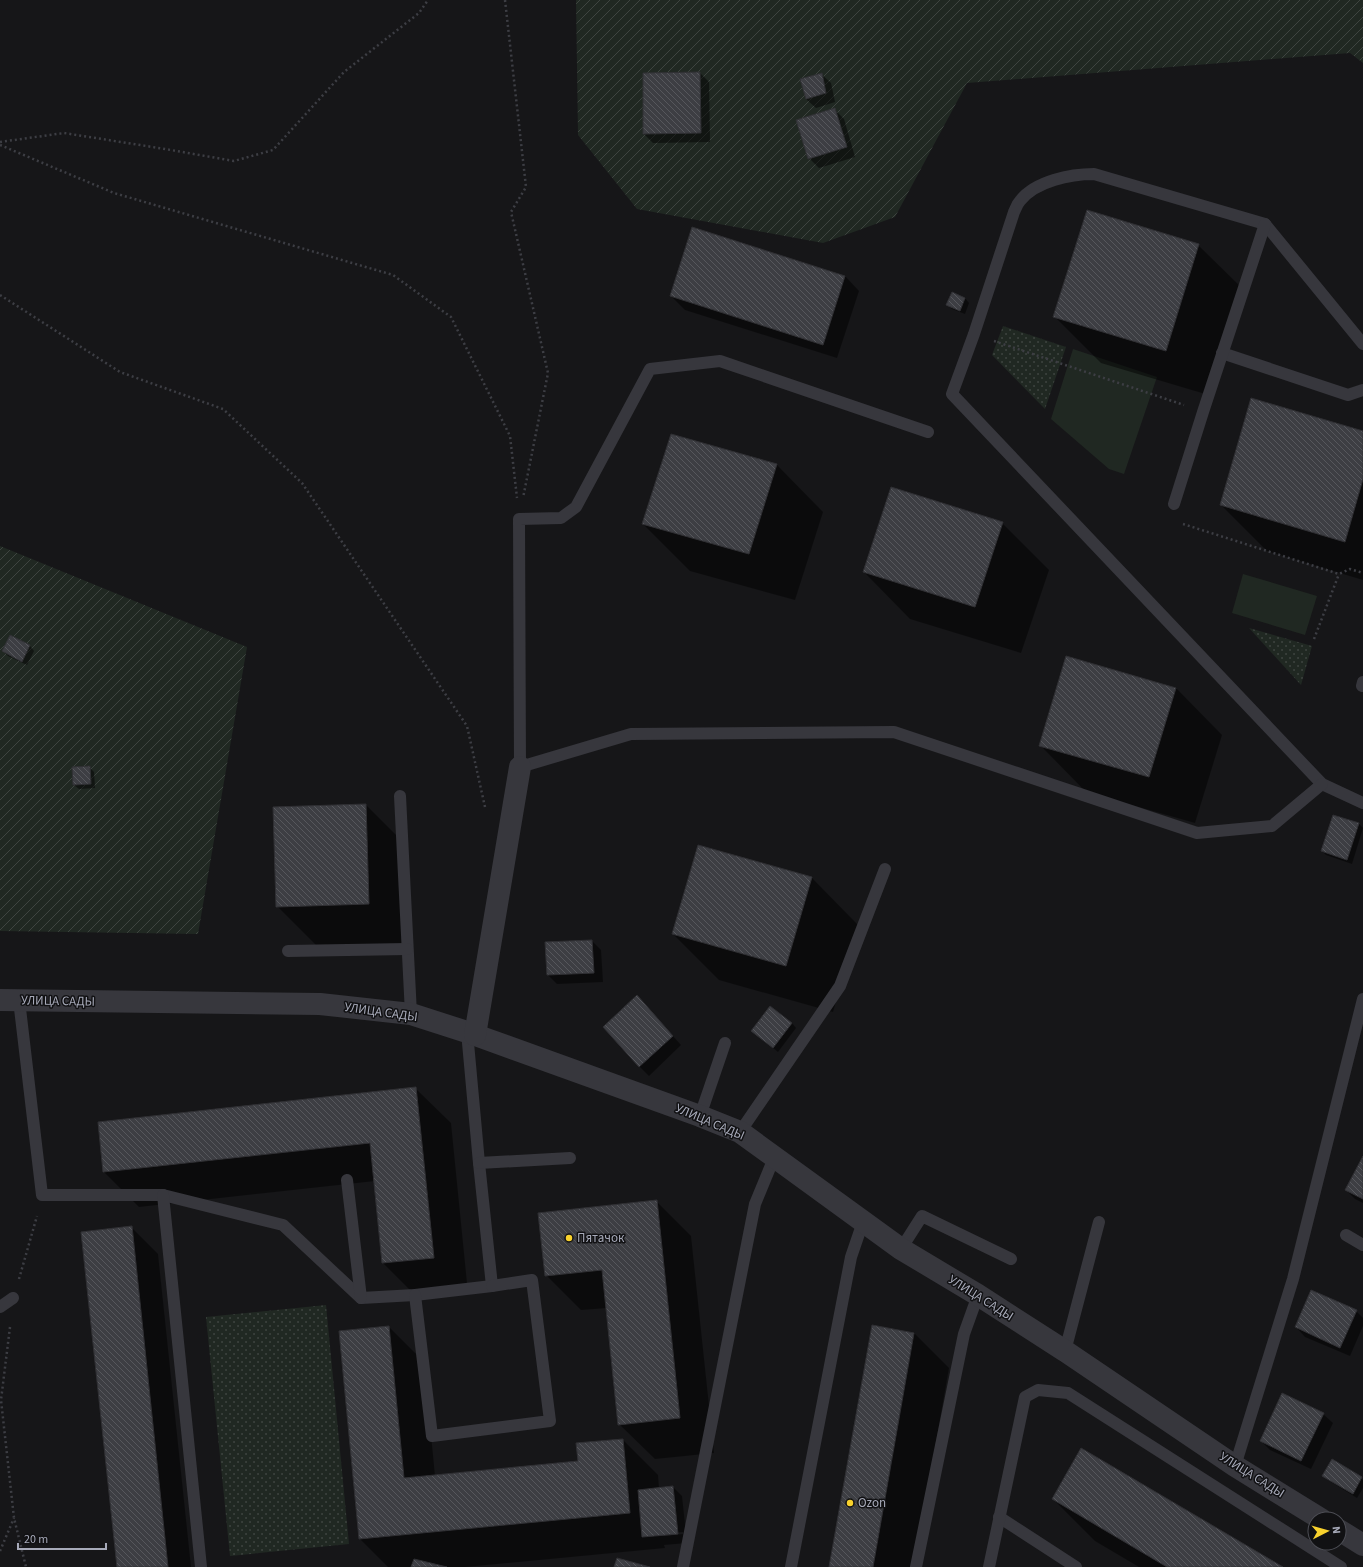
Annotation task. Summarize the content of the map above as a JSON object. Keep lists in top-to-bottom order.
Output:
{
  "streets": {
    "street": ["УЛИЦА САДЫ"]
  },
  "places": ["Пятачок", "Ozon"],
  "scale_bar": "20 m",
  "north": "right"
}
